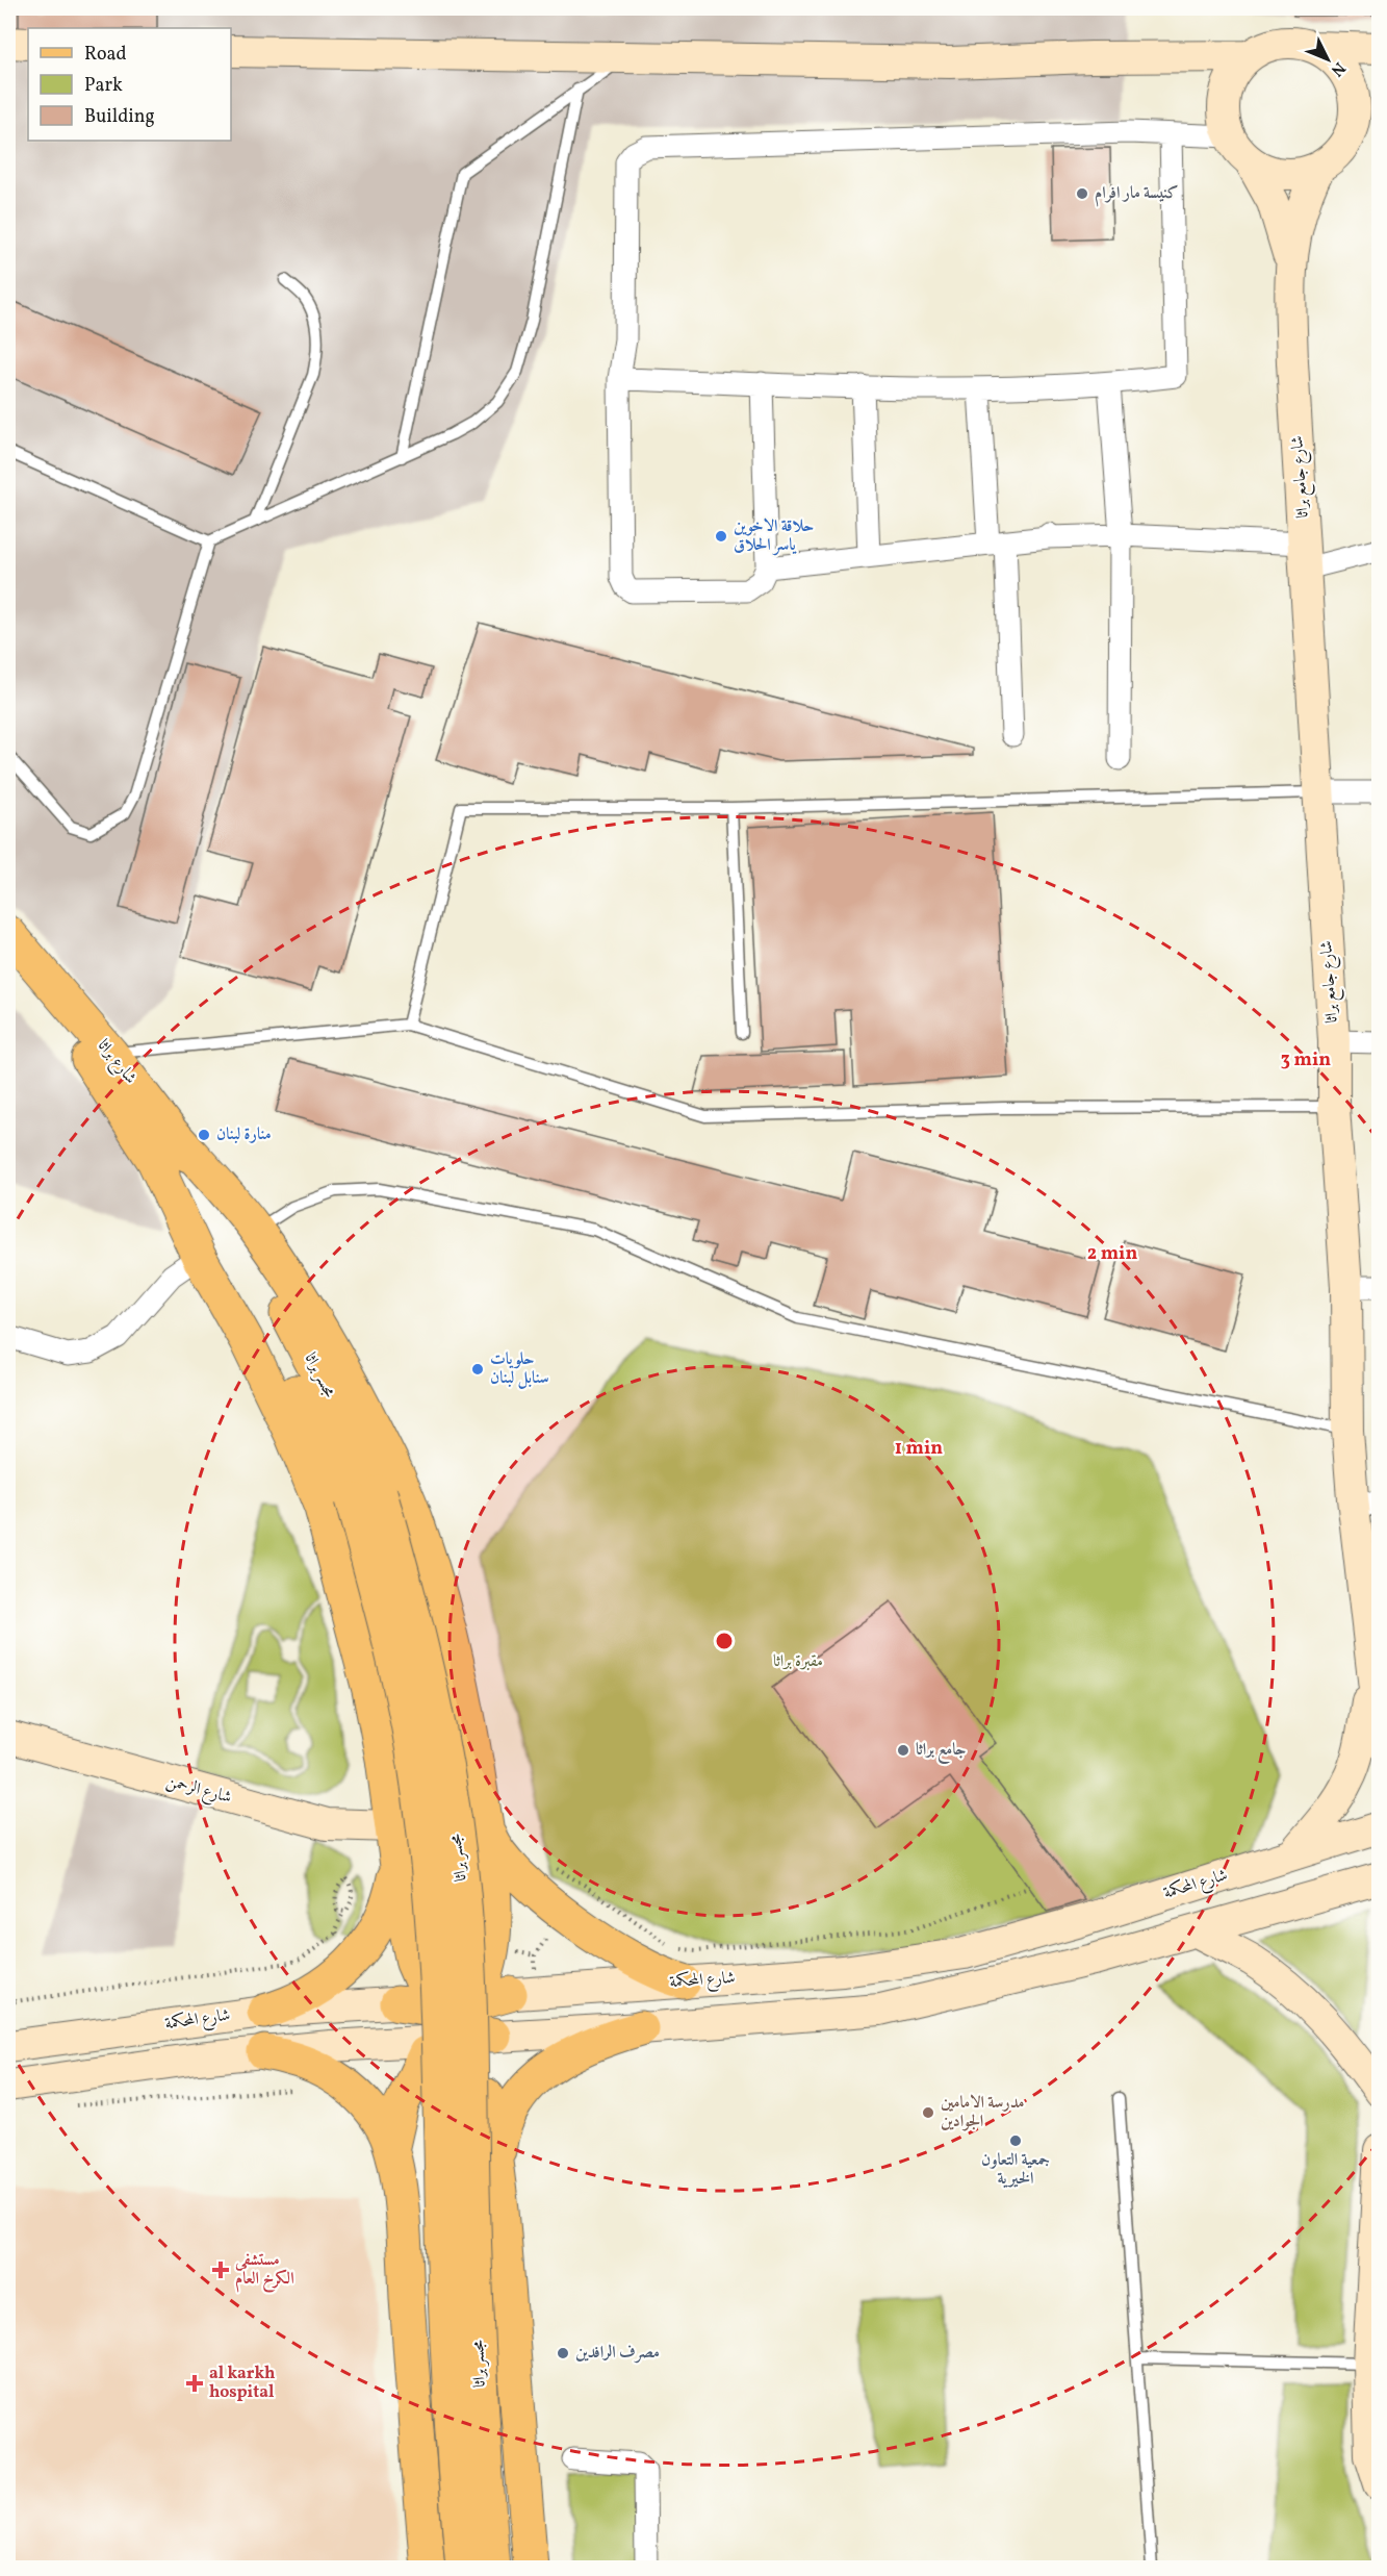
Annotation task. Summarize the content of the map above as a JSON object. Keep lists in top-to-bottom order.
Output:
{
  "streets": {
    "main road": ["شارع براثا", "مجسر براثا"],
    "street": ["شارع جامع براثا", "شارع الرحمن", "شارع المحكمة"]
  },
  "crossings": [
    ["شارع براثا", "مجسر براثا"]
  ],
  "parks": ["مقبرة براثا"],
  "places": {
    "other": [
      "كنيسة مار افرام",
      "حلاقة الاخوين ياسر الحلاق",
      "منارة لبنان",
      "حلويات سنابل لبنان",
      "جامع براثا",
      "مدرسة الامامين الجوادين",
      "جمعية التعاون الخيرية",
      "مصرف الرافدين"
    ],
    "health": ["مستشفى الكرخ العام", "al karkh hospital"]
  },
  "legend": ["Road", "Park", "Building"],
  "north": "bottom right",
  "rings": ["3 min", "2 min", "1 min"]
}
